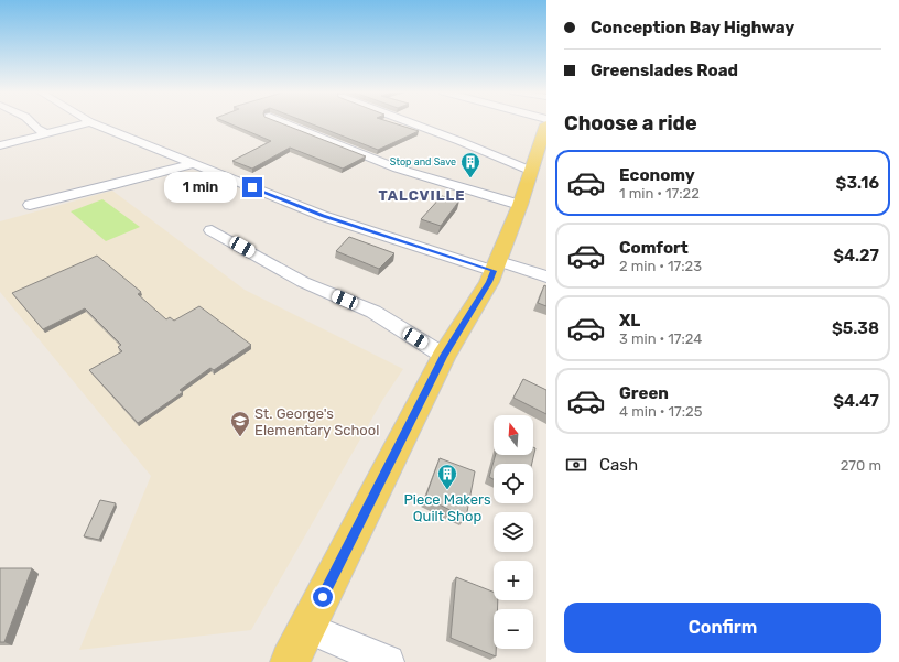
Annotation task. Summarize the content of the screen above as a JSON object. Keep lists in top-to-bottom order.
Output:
{
  "districts": ["TALCVILLE"],
  "places": {
    "building": ["Stop and Save", "Piece Makers Quilt Shop"],
    "school or university": ["St. George's Elementary School"]
  },
  "north": "top",
  "page": {
    "banner": ["Conception Bay Highway", "Greenslades Road"],
    "heading": "Choose a ride",
    "list": [
      {
        "name": "Economy",
        "note": "1 min · 17:22",
        "value": "$3.16"
      },
      {
        "name": "Comfort",
        "note": "2 min · 17:23",
        "value": "$4.27"
      },
      {
        "name": "XL",
        "note": "3 min · 17:24",
        "value": "$5.38"
      },
      {
        "name": "Green",
        "note": "4 min · 17:25",
        "value": "$4.47"
      }
    ],
    "bubble": "1 min",
    "map_buttons": ["+", "−"],
    "pay": ["Cash", "270 m"],
    "buttons": "Confirm"
  }
}
